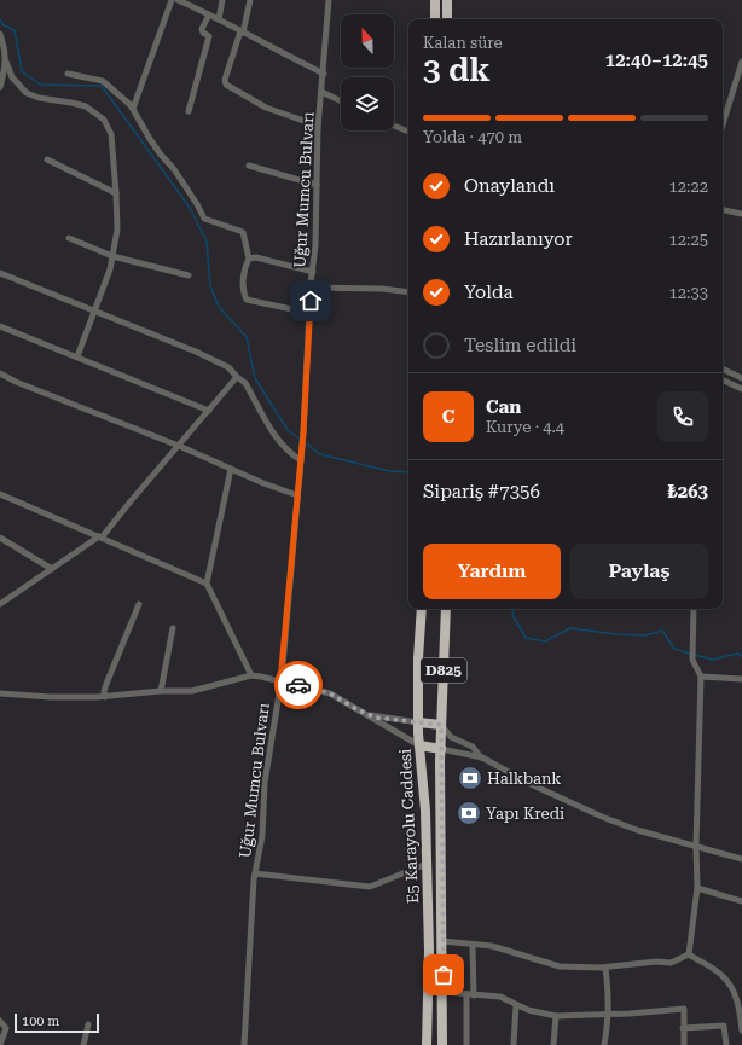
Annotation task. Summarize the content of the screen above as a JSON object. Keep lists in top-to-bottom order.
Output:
{
  "streets": {
    "highway": ["D825", "E5 Karayolu Caddesi"],
    "street": ["Uğur Mumcu Bulvarı"]
  },
  "places": {
    "bank": ["Halkbank", "Yapı Kredi"]
  },
  "scale_bar": "100 m",
  "north": "top",
  "page": {
    "heading": ["3 dk", "Kalan süre", "12:40–12:45"],
    "panel": [
      "Can",
      "Kurye · 4.4",
      "Sipariş #7356",
      "₺263"
    ],
    "bar": "Yolda · 470 m",
    "list": [
      ["Onaylandı", "12:22"],
      ["Hazırlanıyor", "12:25"],
      ["Yolda", "12:33"],
      "Teslim edildi"
    ],
    "round": "C",
    "buttons": ["Yardım", "Paylaş"],
    "scale": "100 m"
  }
}
